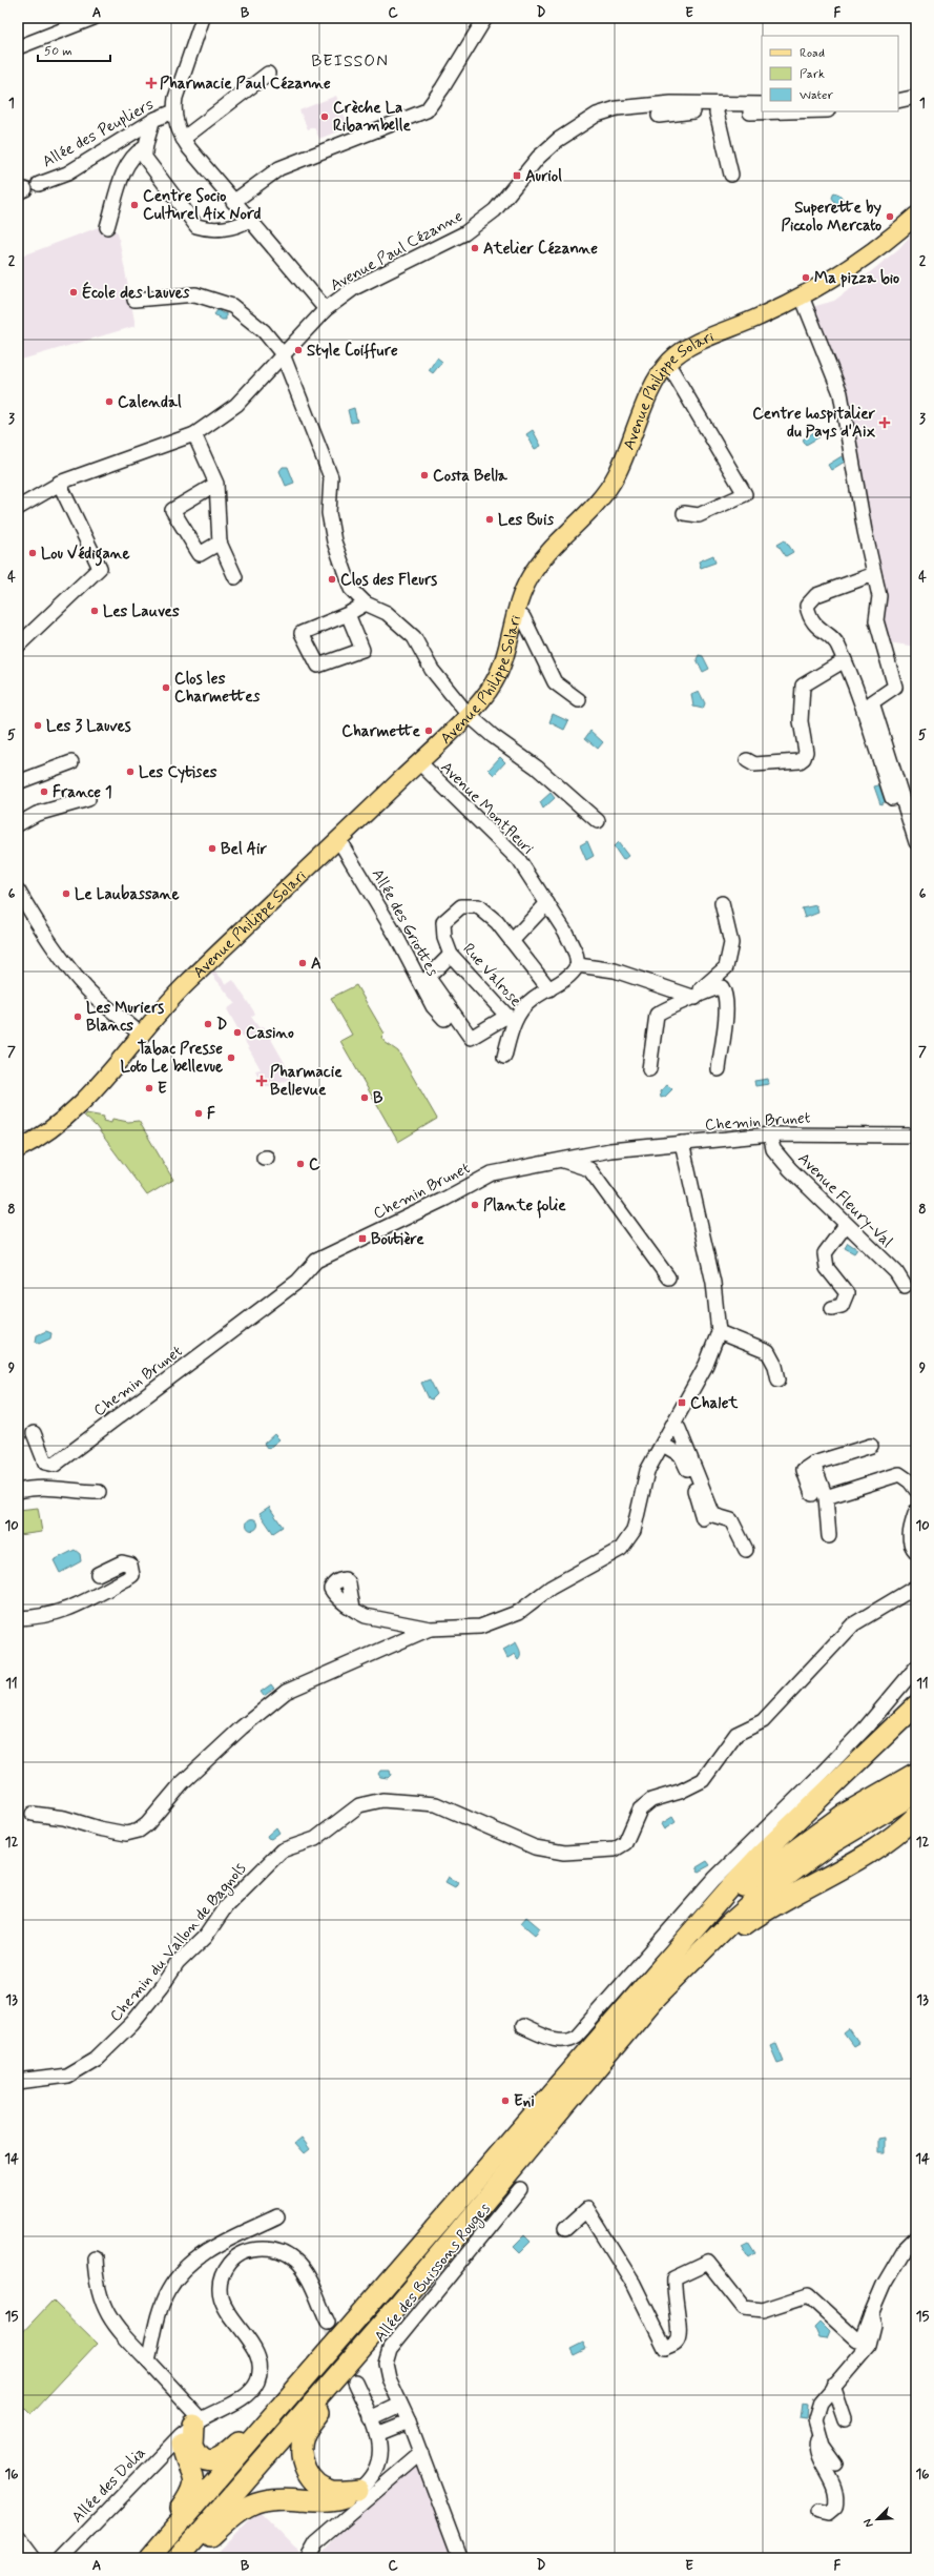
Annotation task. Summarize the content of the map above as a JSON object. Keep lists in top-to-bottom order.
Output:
{
  "streets": {
    "main road": ["Avenue Philippe Solari"],
    "street": [
      "Allée des Peupliers",
      "Avenue Paul Cézanne",
      "Avenue Montfleuri",
      "Allée des Griottes",
      "Rue Valrose",
      "Chemin Brunet",
      "Avenue Fleury-Val",
      "Chemin du Vallon de Bagnols",
      "Allée des Buissons Rouges",
      "Allée des Dolia"
    ]
  },
  "crossings": [
    ["Avenue Philippe Solari", "Avenue Montfleuri"],
    ["Avenue Philippe Solari", "Allée des Griottes"],
    ["Chemin Brunet", "Avenue Fleury-Val"]
  ],
  "districts": ["BEISSON"],
  "places": {
    "health": ["Pharmacie Paul Cézanne", "Centre hospitalier du Pays d'Aix", "Pharmacie Bellevue"],
    "other": [
      "Crèche La Ribambelle",
      "Centre Socio Culturel Aix Nord",
      "Superette by Piccolo Mercato",
      "Atelier Cézanne",
      "Ma pizza bio",
      "École des Lauves",
      "Style Coiffure",
      "Calendal",
      "Costa Bella",
      "Les Buis",
      "Lou Védigane",
      "Clos des Fleurs",
      "Les Lauves",
      "Clos les Charmettes",
      "Les 3 Lauves",
      "Charmette",
      "Les Cytises",
      "France 1",
      "Bel Air",
      "Le Laubassane",
      "A",
      "Les Muriers Blancs",
      "D",
      "Casino",
      "Tabac Presse Loto Le bellevue",
      "E",
      "B",
      "F",
      "C",
      "Plante folie",
      "Eni"
    ],
    "transit": ["Auriol", "Boutière", "Chalet"]
  },
  "legend": ["Road", "Park", "Water"],
  "scale_bar": "50 m",
  "north": "bottom left",
  "grid": {
    "columns": [
      "A",
      "B",
      "C",
      "D",
      "E",
      "F"
    ],
    "rows": [
      "1",
      "2",
      "3",
      "4",
      "5",
      "6",
      "7",
      "8",
      "9",
      "10",
      "11",
      "12",
      "13",
      "14",
      "15",
      "16"
    ]
  }
}
